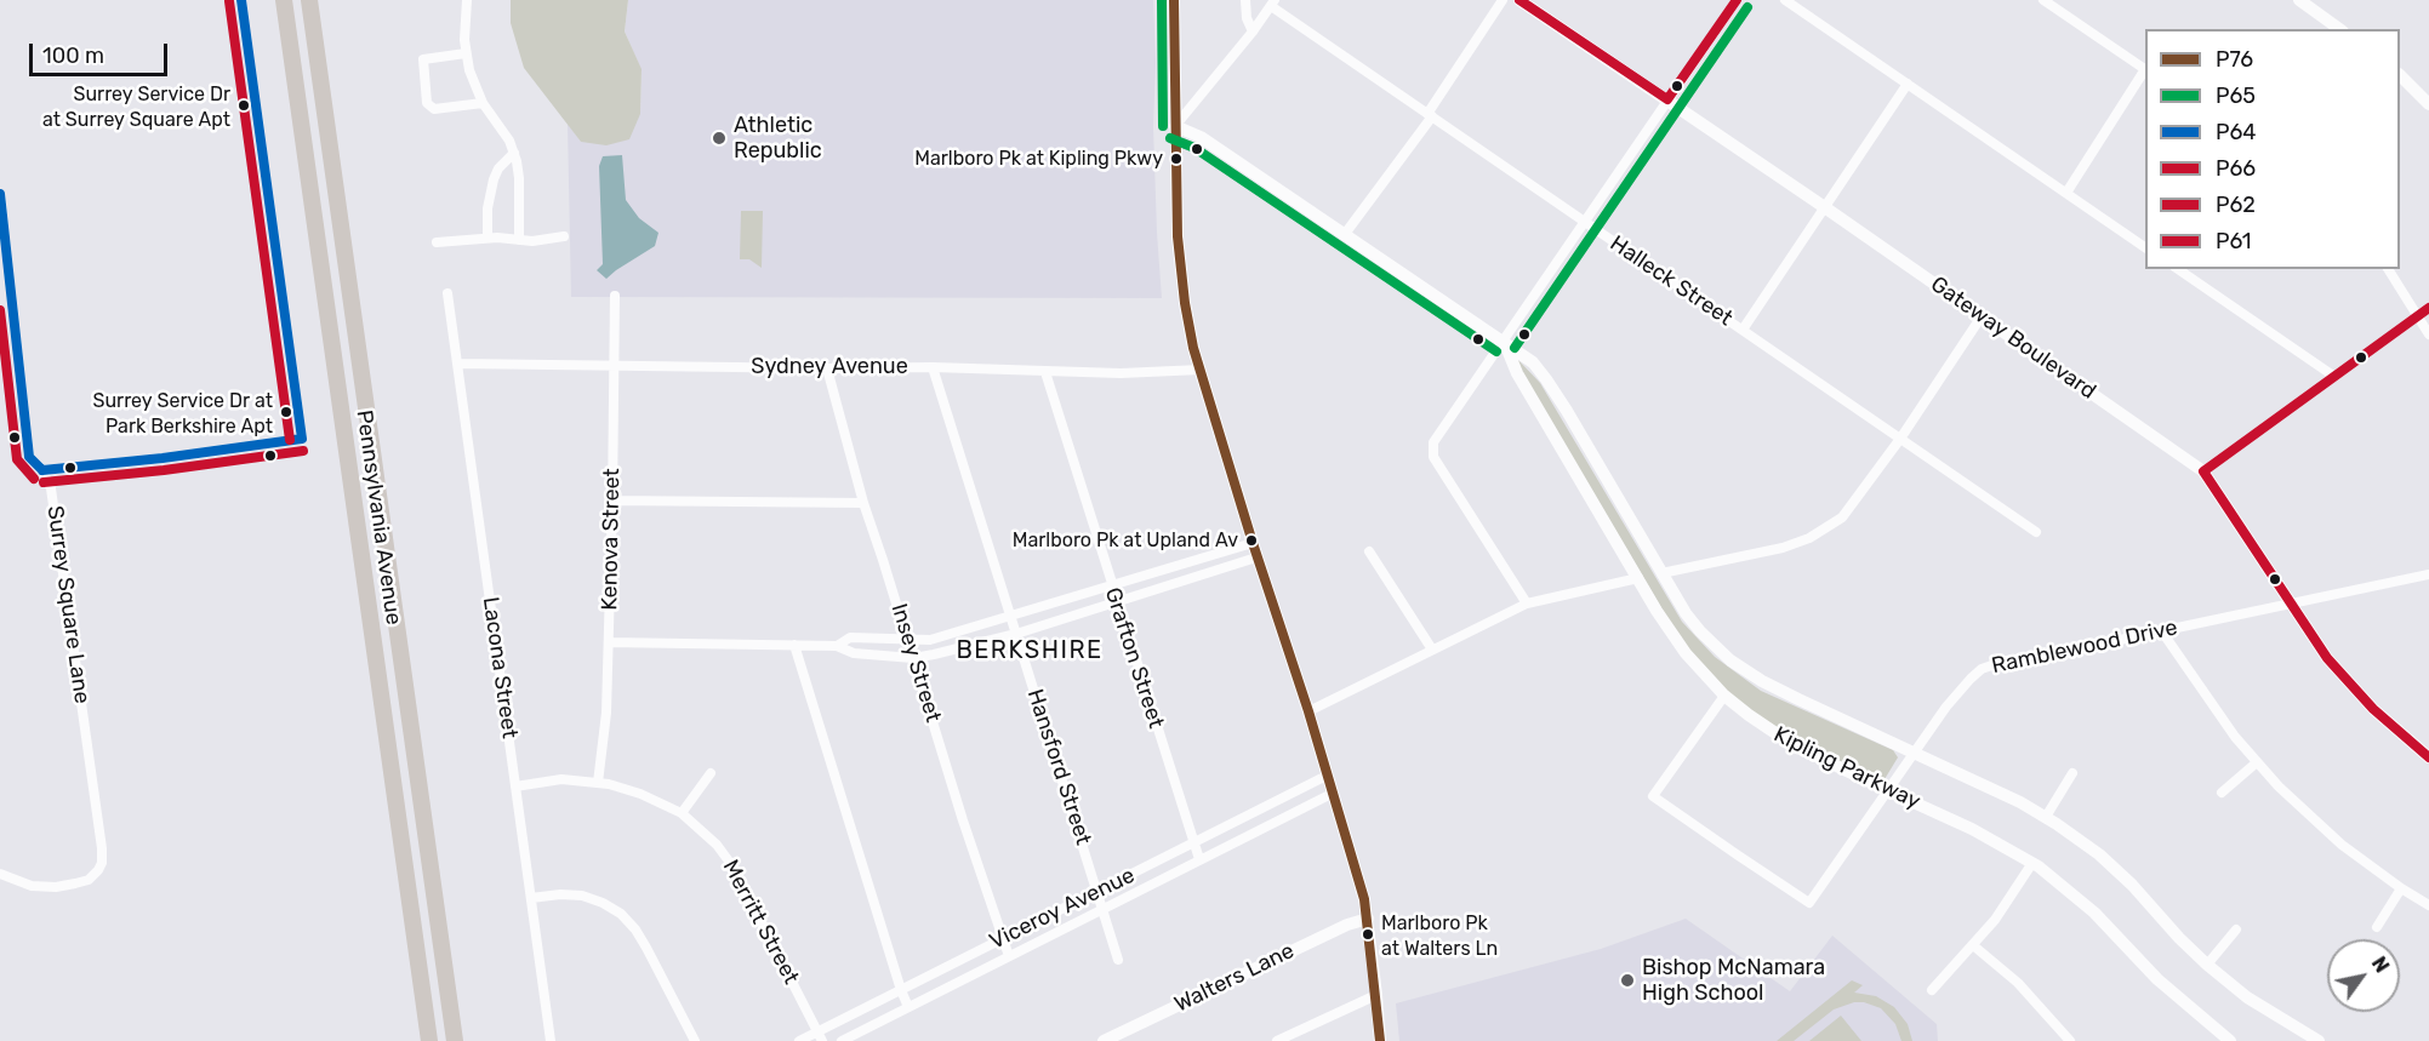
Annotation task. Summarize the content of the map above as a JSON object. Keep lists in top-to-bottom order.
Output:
{
  "streets": {
    "highway": ["Pennsylvania Avenue"],
    "street": [
      "Halleck Street",
      "Gateway Boulevard",
      "Sydney Avenue",
      "Kenova Street",
      "Surrey Square Lane",
      "Ramblewood Drive",
      "Grafton Street",
      "Insey Street",
      "Lacona Street",
      "Hansford Street",
      "Kipling Parkway",
      "Viceroy Avenue",
      "Merritt Street",
      "Walters Lane"
    ]
  },
  "crossings": [
    ["Gateway Boulevard", "Ramblewood Drive"],
    ["Sydney Avenue", "Kenova Street"],
    ["Sydney Avenue", "Grafton Street"],
    ["Sydney Avenue", "Insey Street"],
    ["Sydney Avenue", "Lacona Street"],
    ["Sydney Avenue", "Hansford Street"],
    ["Kenova Street", "Merritt Street"],
    ["Ramblewood Drive", "Kipling Parkway"],
    ["Grafton Street", "Viceroy Avenue"],
    ["Insey Street", "Viceroy Avenue"],
    ["Lacona Street", "Merritt Street"],
    ["Hansford Street", "Viceroy Avenue"],
    ["Viceroy Avenue", "Merritt Street"]
  ],
  "districts": ["BERKSHIRE"],
  "places": [
    "Surrey Service Dr at Surrey Square Apt",
    "Athletic Republic",
    "Marlboro Pk at Kipling Pkwy",
    "Surrey Service Dr at Park Berkshire Apt",
    "Marlboro Pk at Upland Av",
    "Marlboro Pk at Walters Ln",
    "Bishop McNamara High School"
  ],
  "lines": [
    "transit line P76",
    "transit line P65",
    "transit line P64",
    "transit line P61",
    "transit line P66",
    "transit line P62"
  ],
  "legend": [
    "P76",
    "P65",
    "P64",
    "P66",
    "P62",
    "P61"
  ],
  "scale_bar": "100 m",
  "north": "top right"
}
